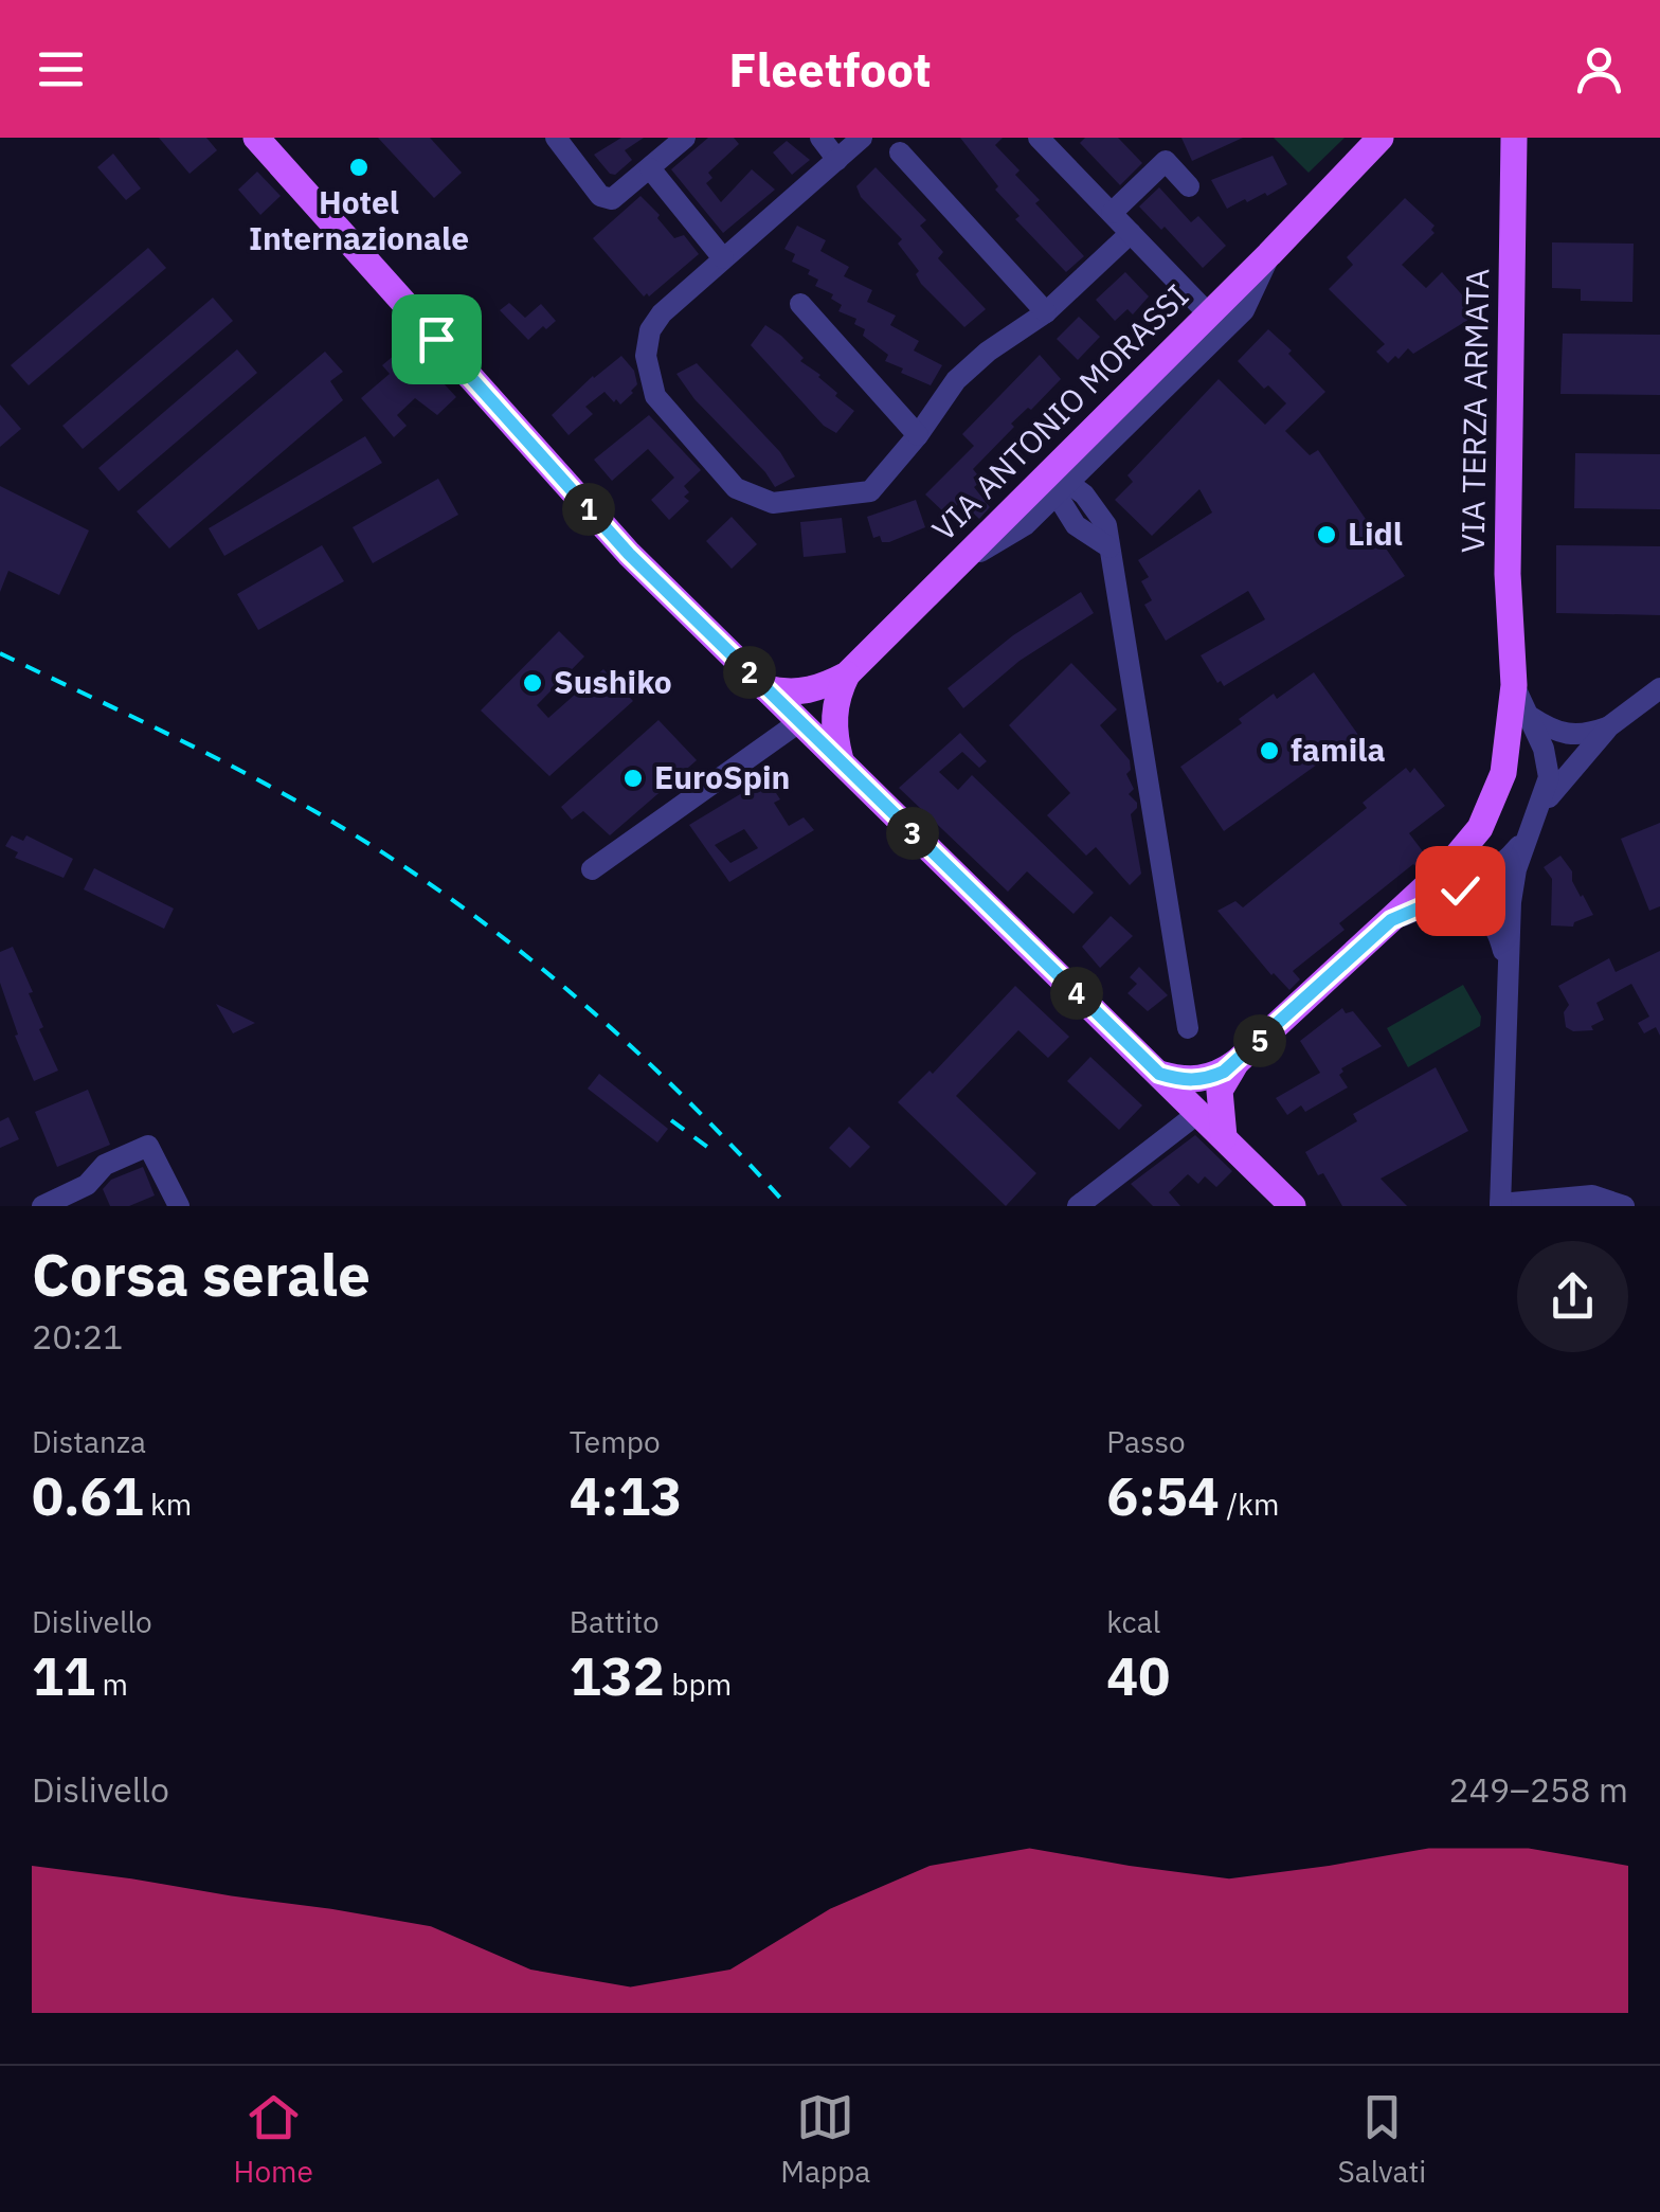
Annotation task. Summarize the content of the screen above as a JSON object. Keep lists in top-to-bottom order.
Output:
{
  "streets": {
    "main road": ["VIA TERZA ARMATA", "VIA ANTONIO MORASSI"]
  },
  "places": [
    "Hotel Internazionale",
    "Lidl",
    "Sushiko",
    "famila",
    "EuroSpin"
  ],
  "page": {
    "header": "Fleetfoot",
    "pins": [
      "1",
      "2",
      "3",
      "4",
      "5"
    ],
    "heading": ["Corsa serale", "20:21"],
    "stats": [
      ["Distanza", "0.61 km"],
      ["Tempo", "4:13"],
      ["Passo", "6:54 /km"],
      ["Dislivello", "11 m"],
      ["Battito", "132 bpm"],
      ["kcal", "40"]
    ],
    "chart": ["Dislivello", "249–258 m"],
    "tabs": ["Home", "Mappa", "Salvati"]
  }
}
